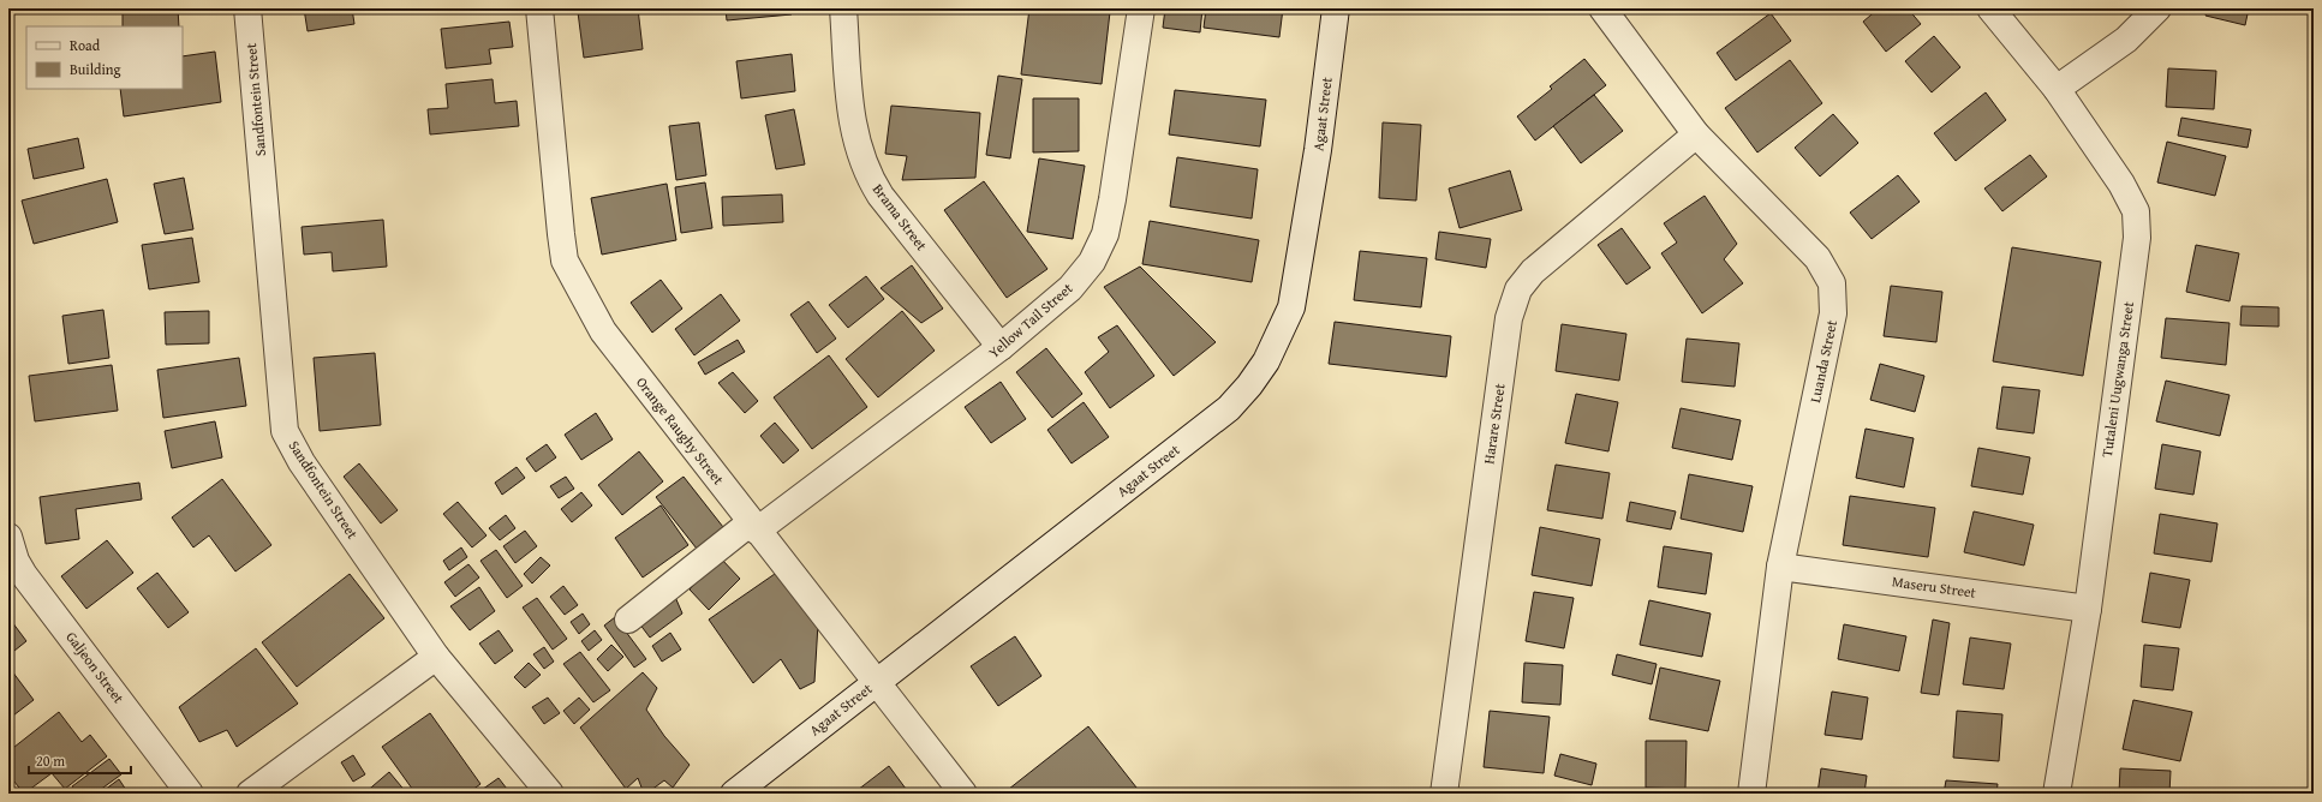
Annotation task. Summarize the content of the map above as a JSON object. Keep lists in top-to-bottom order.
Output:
{
  "streets": {
    "street": [
      "Sandfontein Street",
      "Agaat Street",
      "Brama Street",
      "Yellow Tail Street",
      "Luanda Street",
      "Tutaleni Uugwanga Street",
      "Harare Street",
      "Orange Raughy Street",
      "Maseru Street",
      "Galjeon Street"
    ]
  },
  "crossings": [
    ["Agaat Street", "Orange Raughy Street"],
    ["Brama Street", "Yellow Tail Street"],
    ["Yellow Tail Street", "Orange Raughy Street"],
    ["Luanda Street", "Harare Street"],
    ["Luanda Street", "Maseru Street"],
    ["Tutaleni Uugwanga Street", "Maseru Street"]
  ],
  "legend": ["Road", "Building"],
  "scale_bar": "20 m"
}
